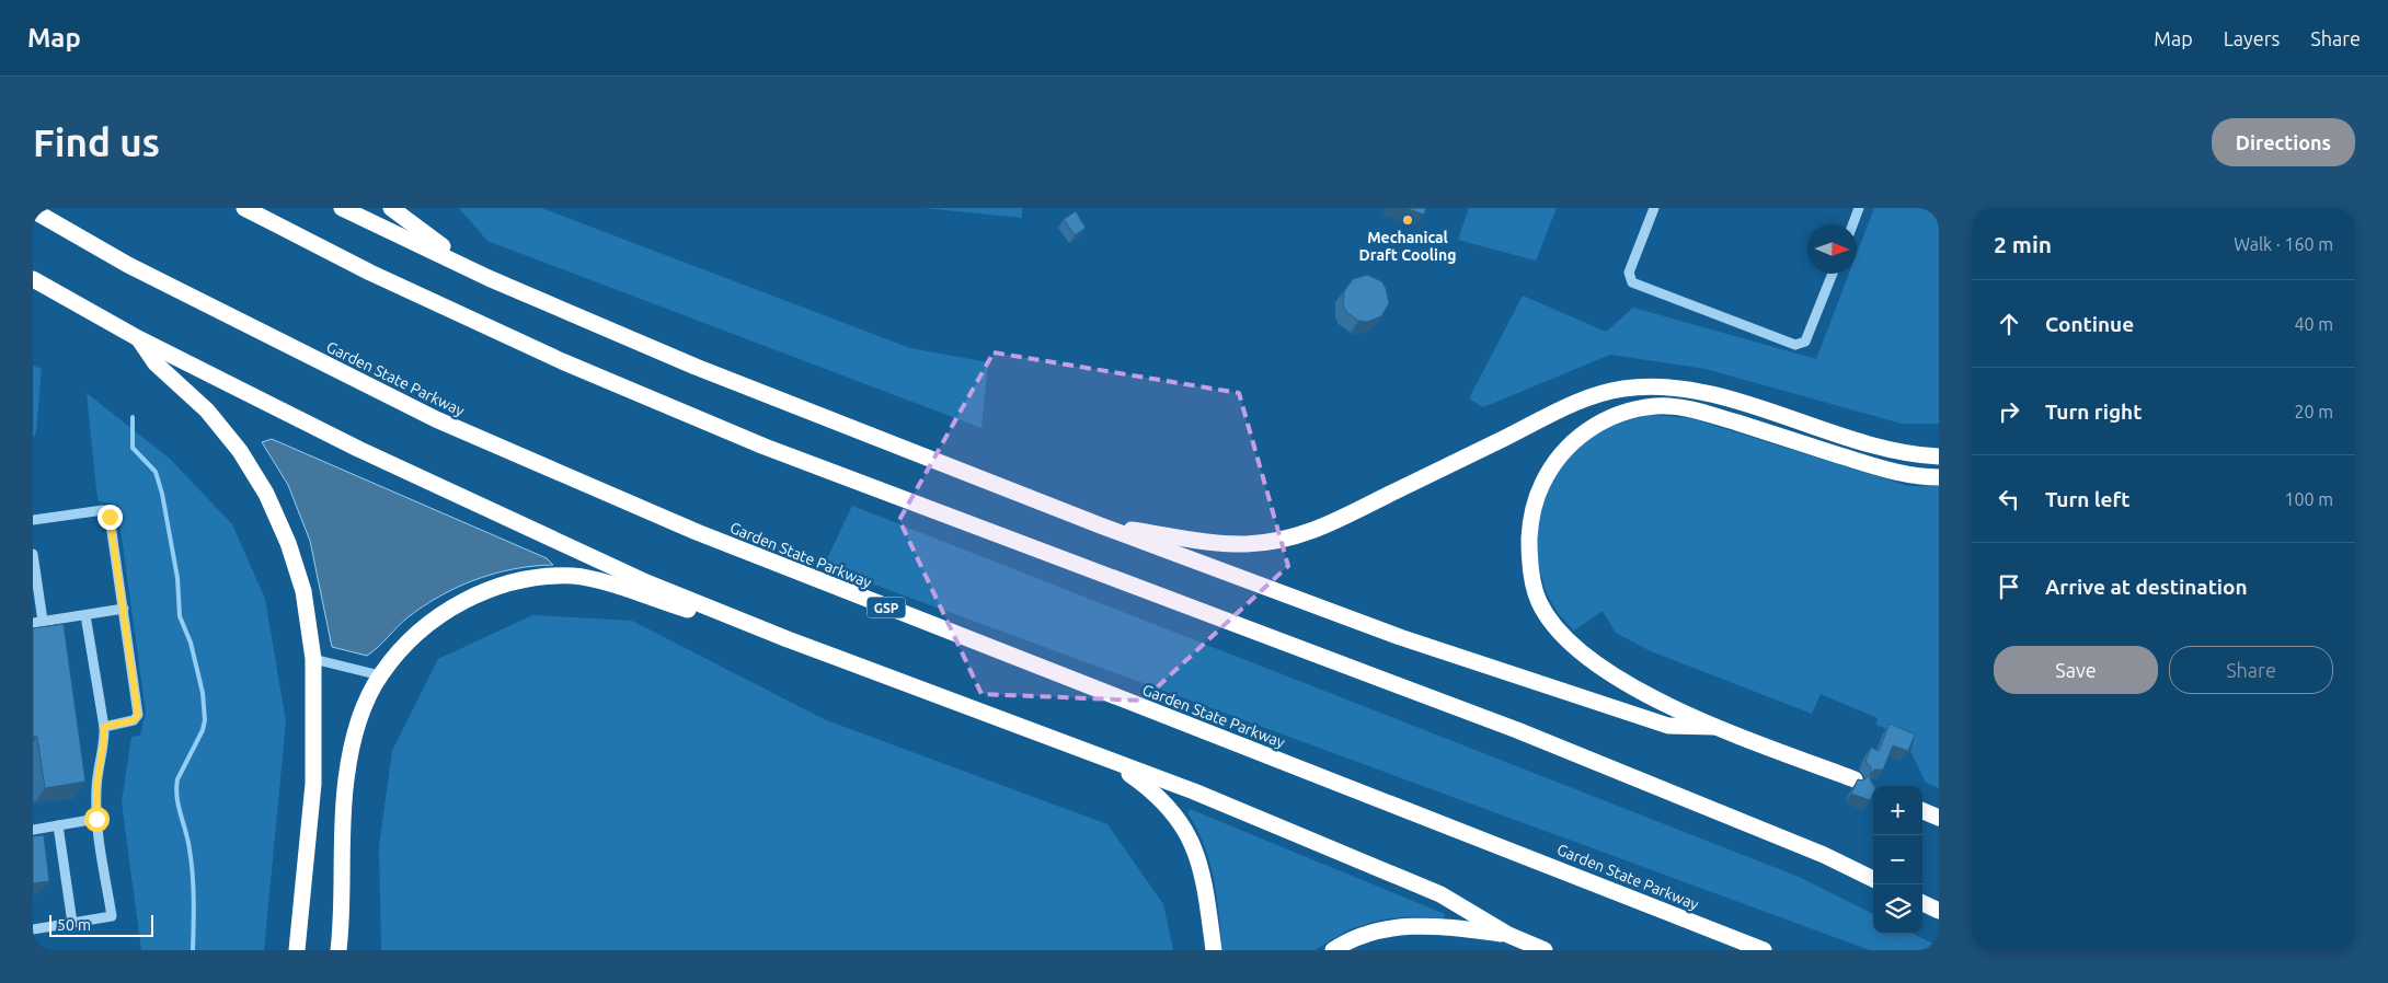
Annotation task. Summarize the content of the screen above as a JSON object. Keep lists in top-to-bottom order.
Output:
{
  "streets": {
    "highway": ["Garden State Parkway", "GSP"]
  },
  "places": ["Mechanical Draft Cooling"],
  "scale_bar": "50 m",
  "north": "right",
  "page": {
    "header": "Map",
    "nav": ["Map", "Layers", "Share"],
    "buttons": [
      "Directions",
      ["Save", "Share"]
    ],
    "title": "Find us",
    "heading": ["2 min", "Walk · 160 m"],
    "list": [
      ["Continue", "40 m"],
      ["Turn right", "20 m"],
      ["Turn left", "100 m"],
      "Arrive at destination"
    ],
    "map_buttons": ["+", "−"],
    "scale": "50 m"
  }
}
